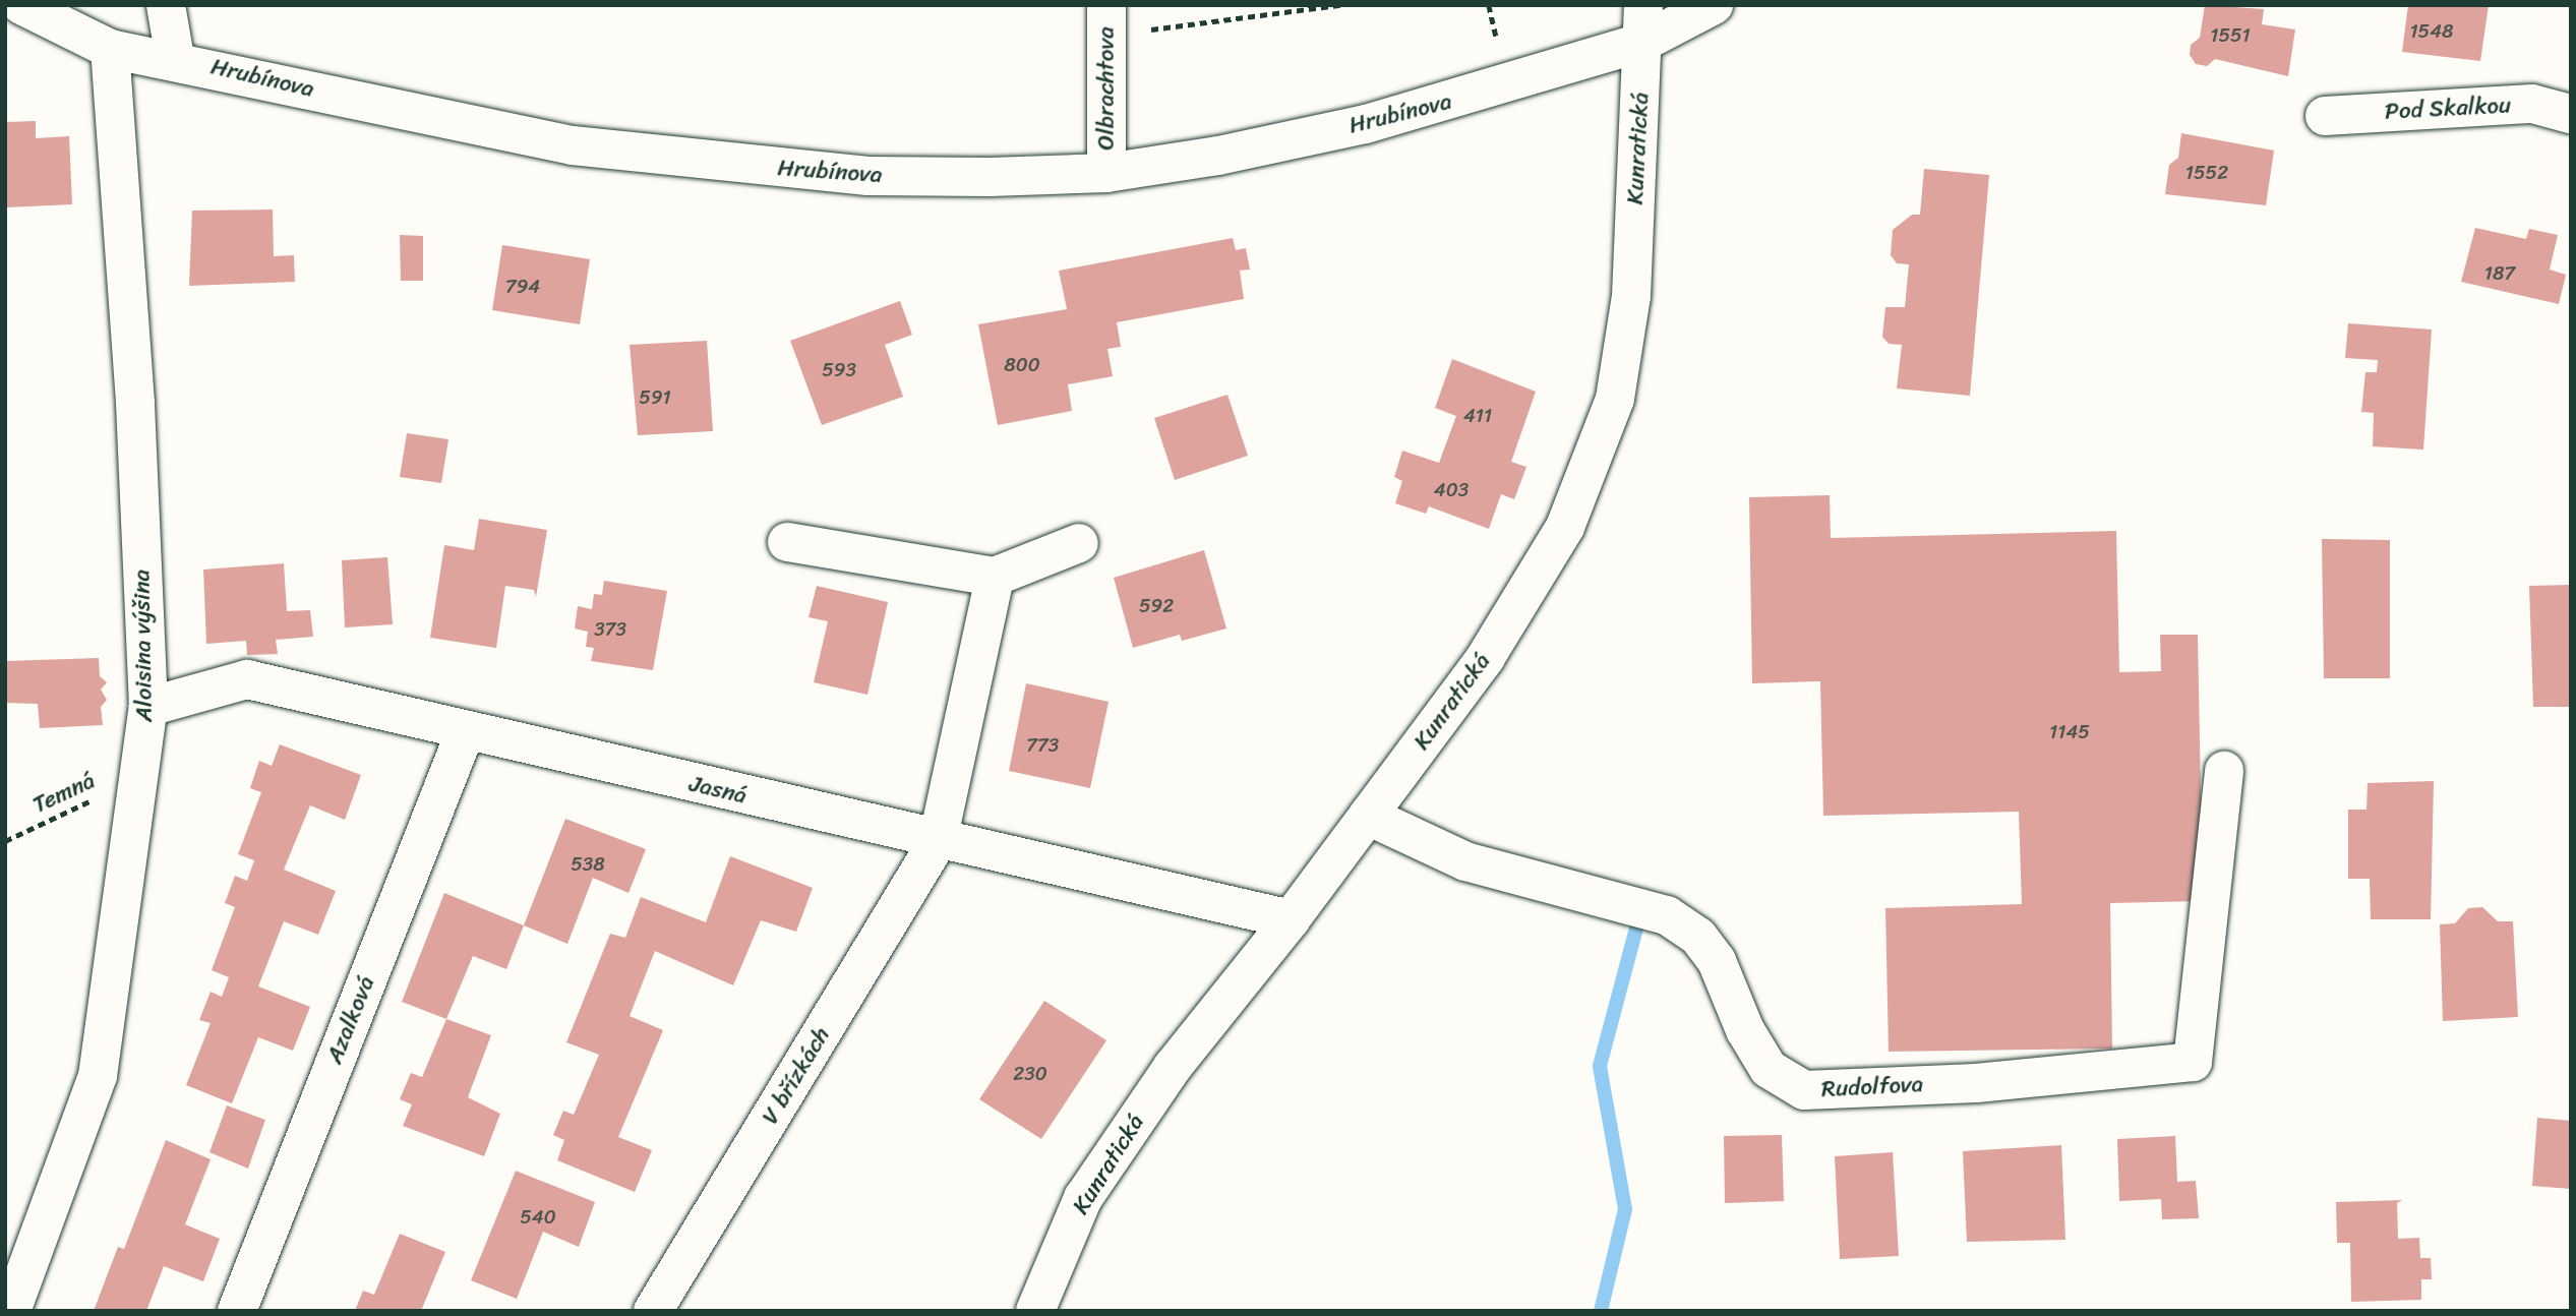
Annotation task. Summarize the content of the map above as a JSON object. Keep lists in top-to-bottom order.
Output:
{
  "streets": {
    "street": [
      "Hrubínova",
      "Olbrachtova",
      "Pod Skalkou",
      "Kunratická",
      "Aloisina výšina",
      "Jasná",
      "Azalková",
      "V břízkách",
      "Rudolfova"
    ],
    "path": ["Temná"]
  },
  "crossings": [
    ["Hrubínova", "Olbrachtova"],
    ["Hrubínova", "Kunratická"],
    ["Hrubínova", "Aloisina výšina"],
    ["Kunratická", "Jasná"],
    ["Kunratická", "Rudolfova"],
    ["Aloisina výšina", "Jasná"],
    ["Aloisina výšina", "Temná"],
    ["Jasná", "Azalková"],
    ["Jasná", "V břízkách"]
  ],
  "house_numbers": [
    "1548",
    "1551",
    "1552",
    "187",
    "794",
    "800",
    "593",
    "591",
    "411",
    "403",
    "592",
    "373",
    "1145",
    "773",
    "538",
    "230",
    "540"
  ]
}
